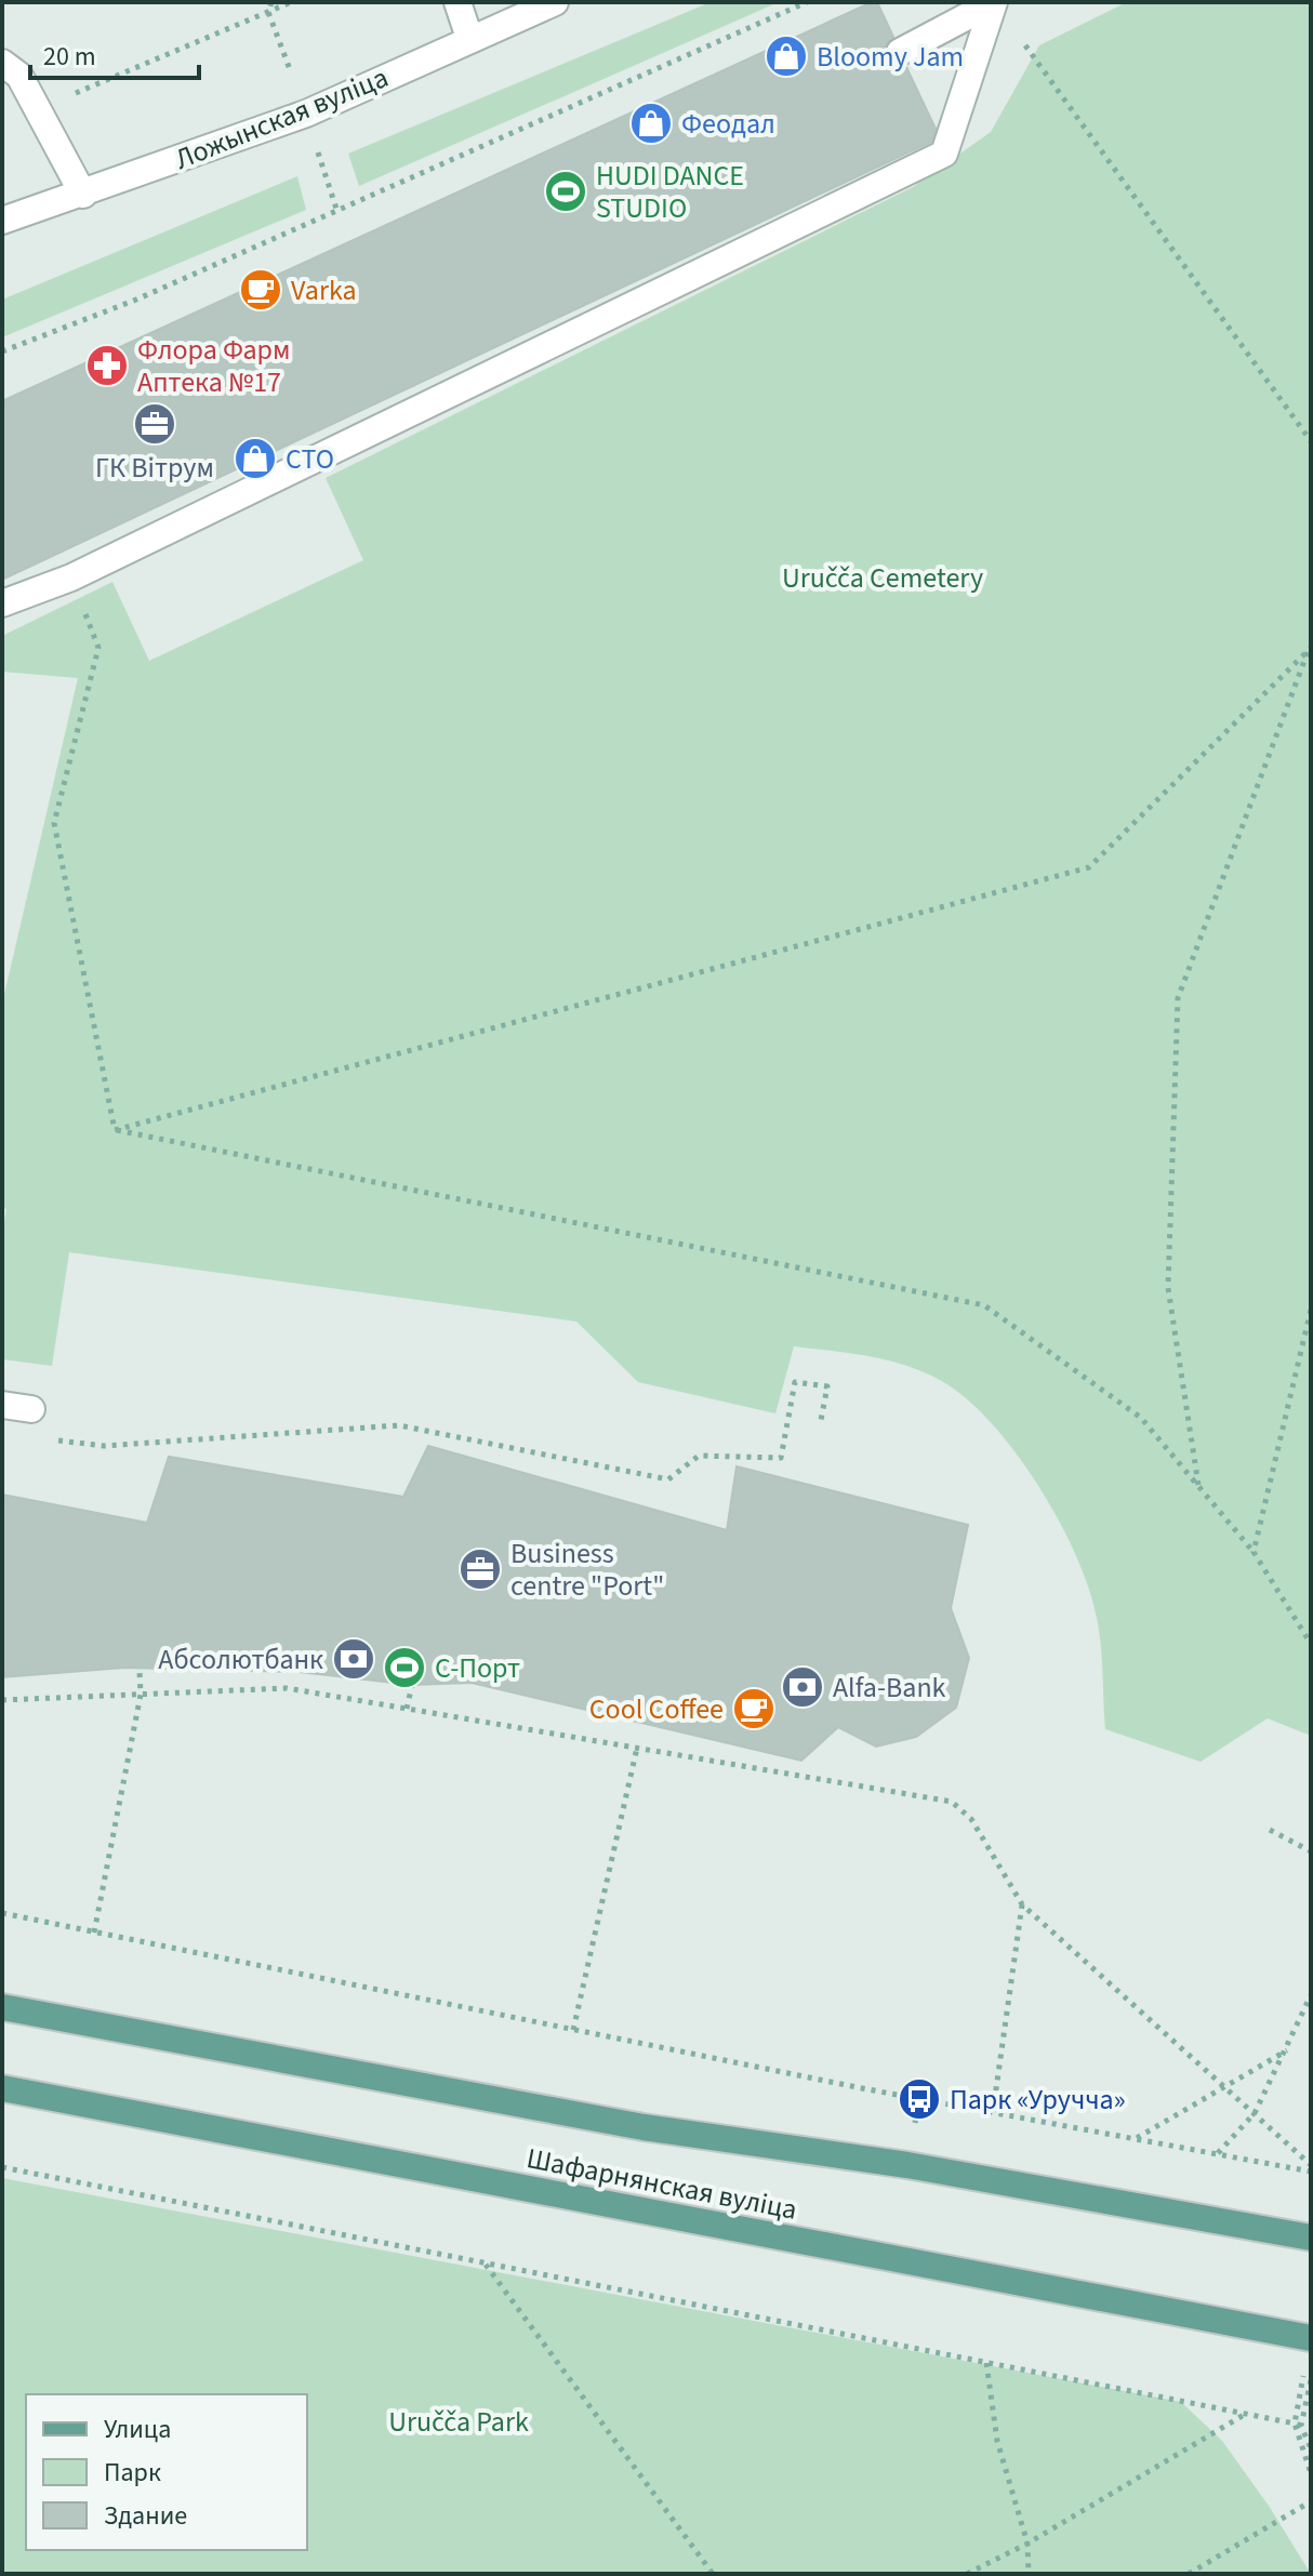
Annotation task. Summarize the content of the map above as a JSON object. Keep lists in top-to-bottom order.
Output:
{
  "streets": {
    "main road": ["Шафарнянская вуліца"],
    "street": ["Ложынская вуліца"]
  },
  "parks": ["Uručča Cemetery", "Uručča Park"],
  "places": {
    "shop": ["Bloomy Jam", "Феодал", "СТО"],
    "sports": ["HUDI DANCE STUDIO", "С-Порт"],
    "cafe": ["Varka", "Cool Coffee"],
    "pharmacy": ["Флора Фарм Аптека №17"],
    "office": ["ГК Вітрум", "Business centre \"Port\""],
    "bank": ["Абсолютбанк", "Alfa-Bank"],
    "bus stop": ["Парк «Уручча»"]
  },
  "legend": ["Улица", "Парк", "Здание"],
  "scale_bar": "20 m"
}
